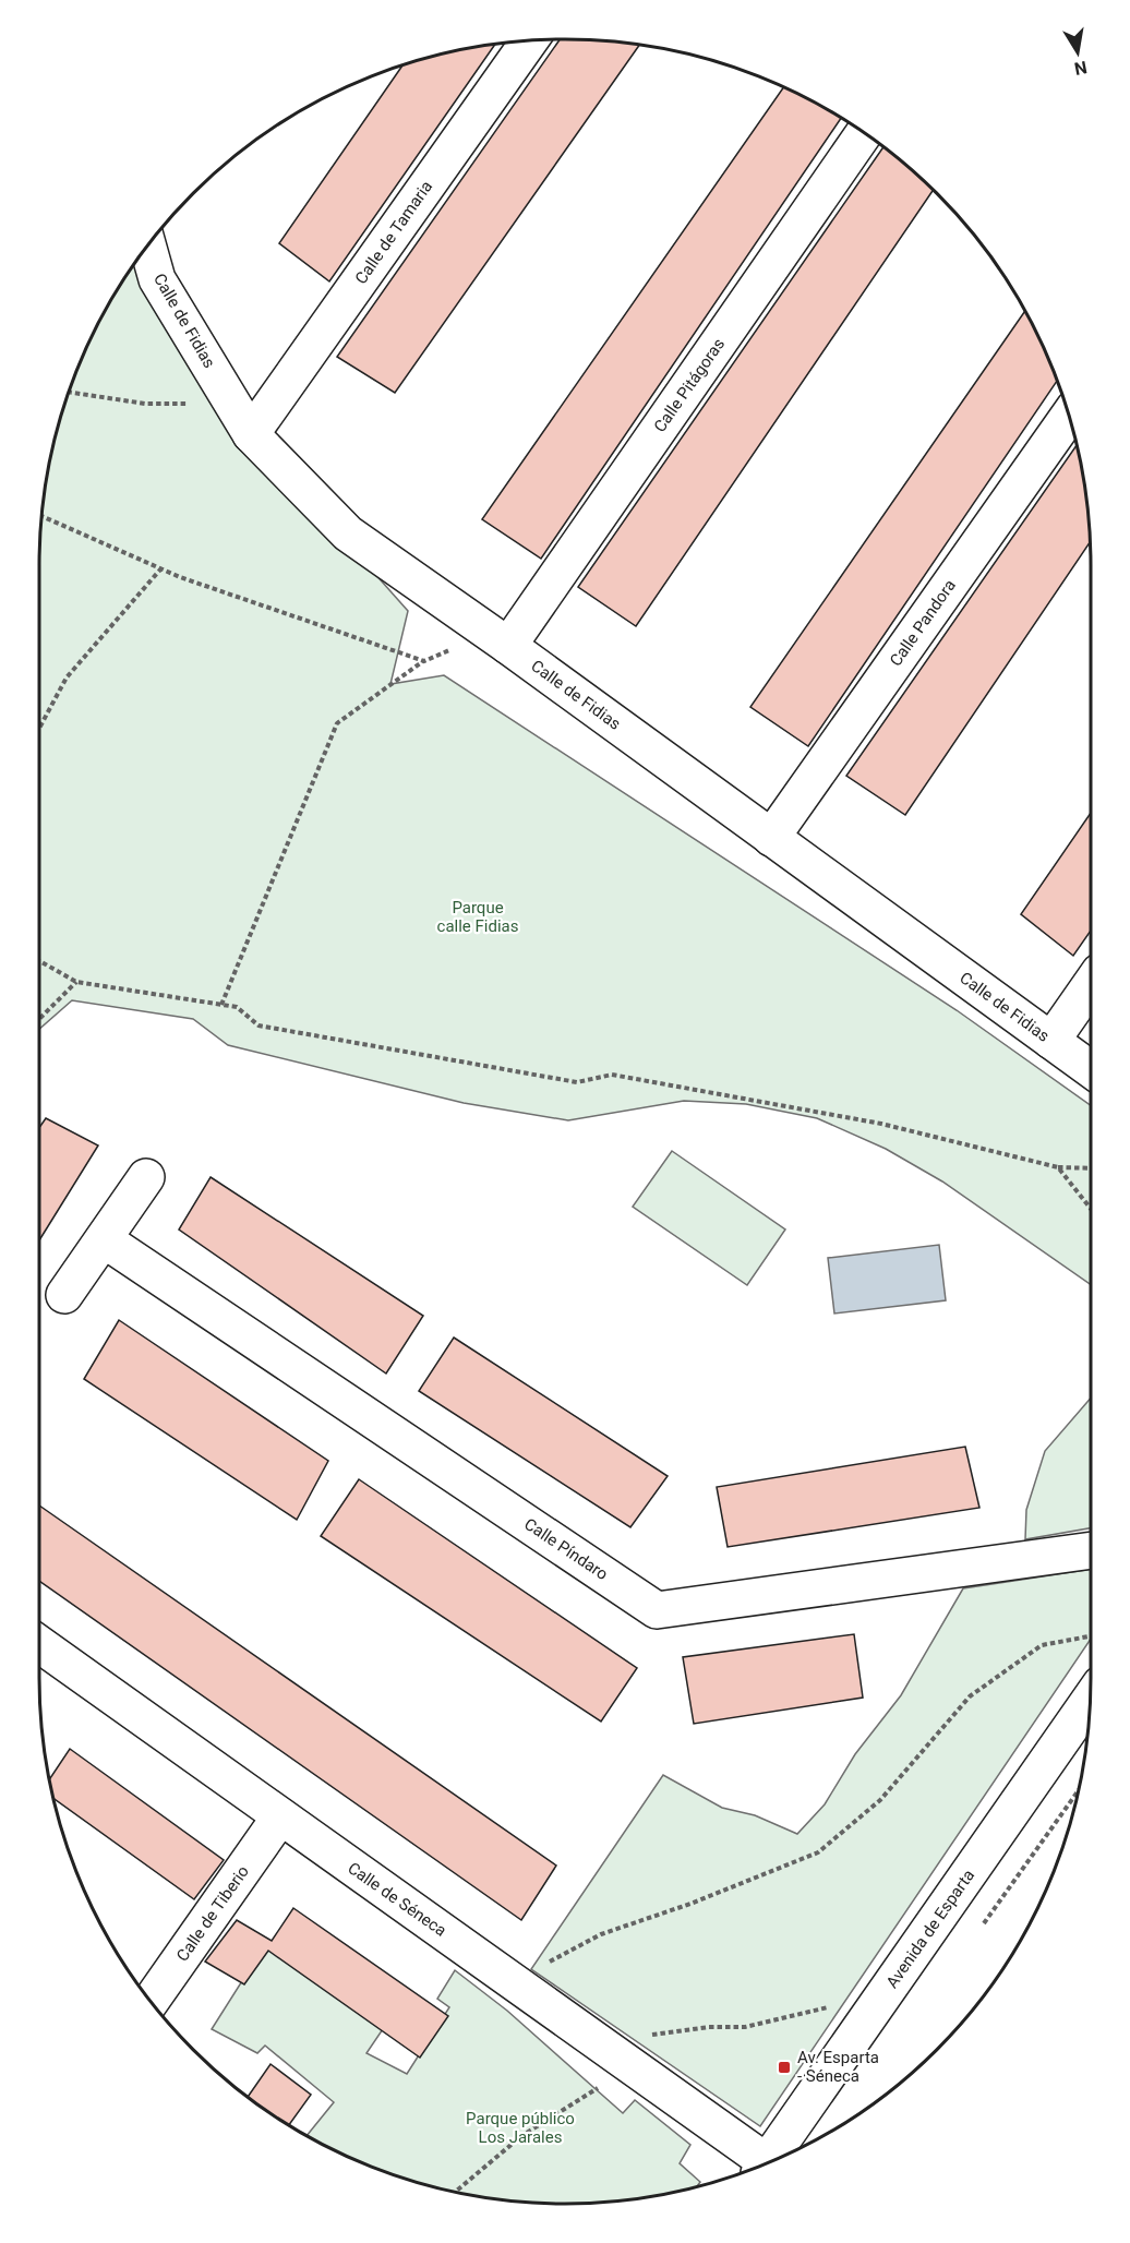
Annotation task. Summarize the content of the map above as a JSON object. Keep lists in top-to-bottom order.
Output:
{
  "streets": {
    "street": [
      "Calle de Tamaria",
      "Calle de Fidias",
      "Calle Pitágoras",
      "Calle Pandora",
      "Calle Píndaro",
      "Calle de Séneca",
      "Calle de Tiberio",
      "Avenida de Esparta"
    ]
  },
  "crossings": [
    ["Calle de Tamaria", "Calle de Fidias"],
    ["Calle de Fidias", "Calle Pitágoras"],
    ["Calle de Fidias", "Calle Pandora"],
    ["Calle de Séneca", "Calle de Tiberio"]
  ],
  "parks": ["Parque calle Fidias", "Parque público Los Jarales"],
  "places": {
    "transit": ["Av. Esparta - Séneca"]
  },
  "north": "bottom"
}
